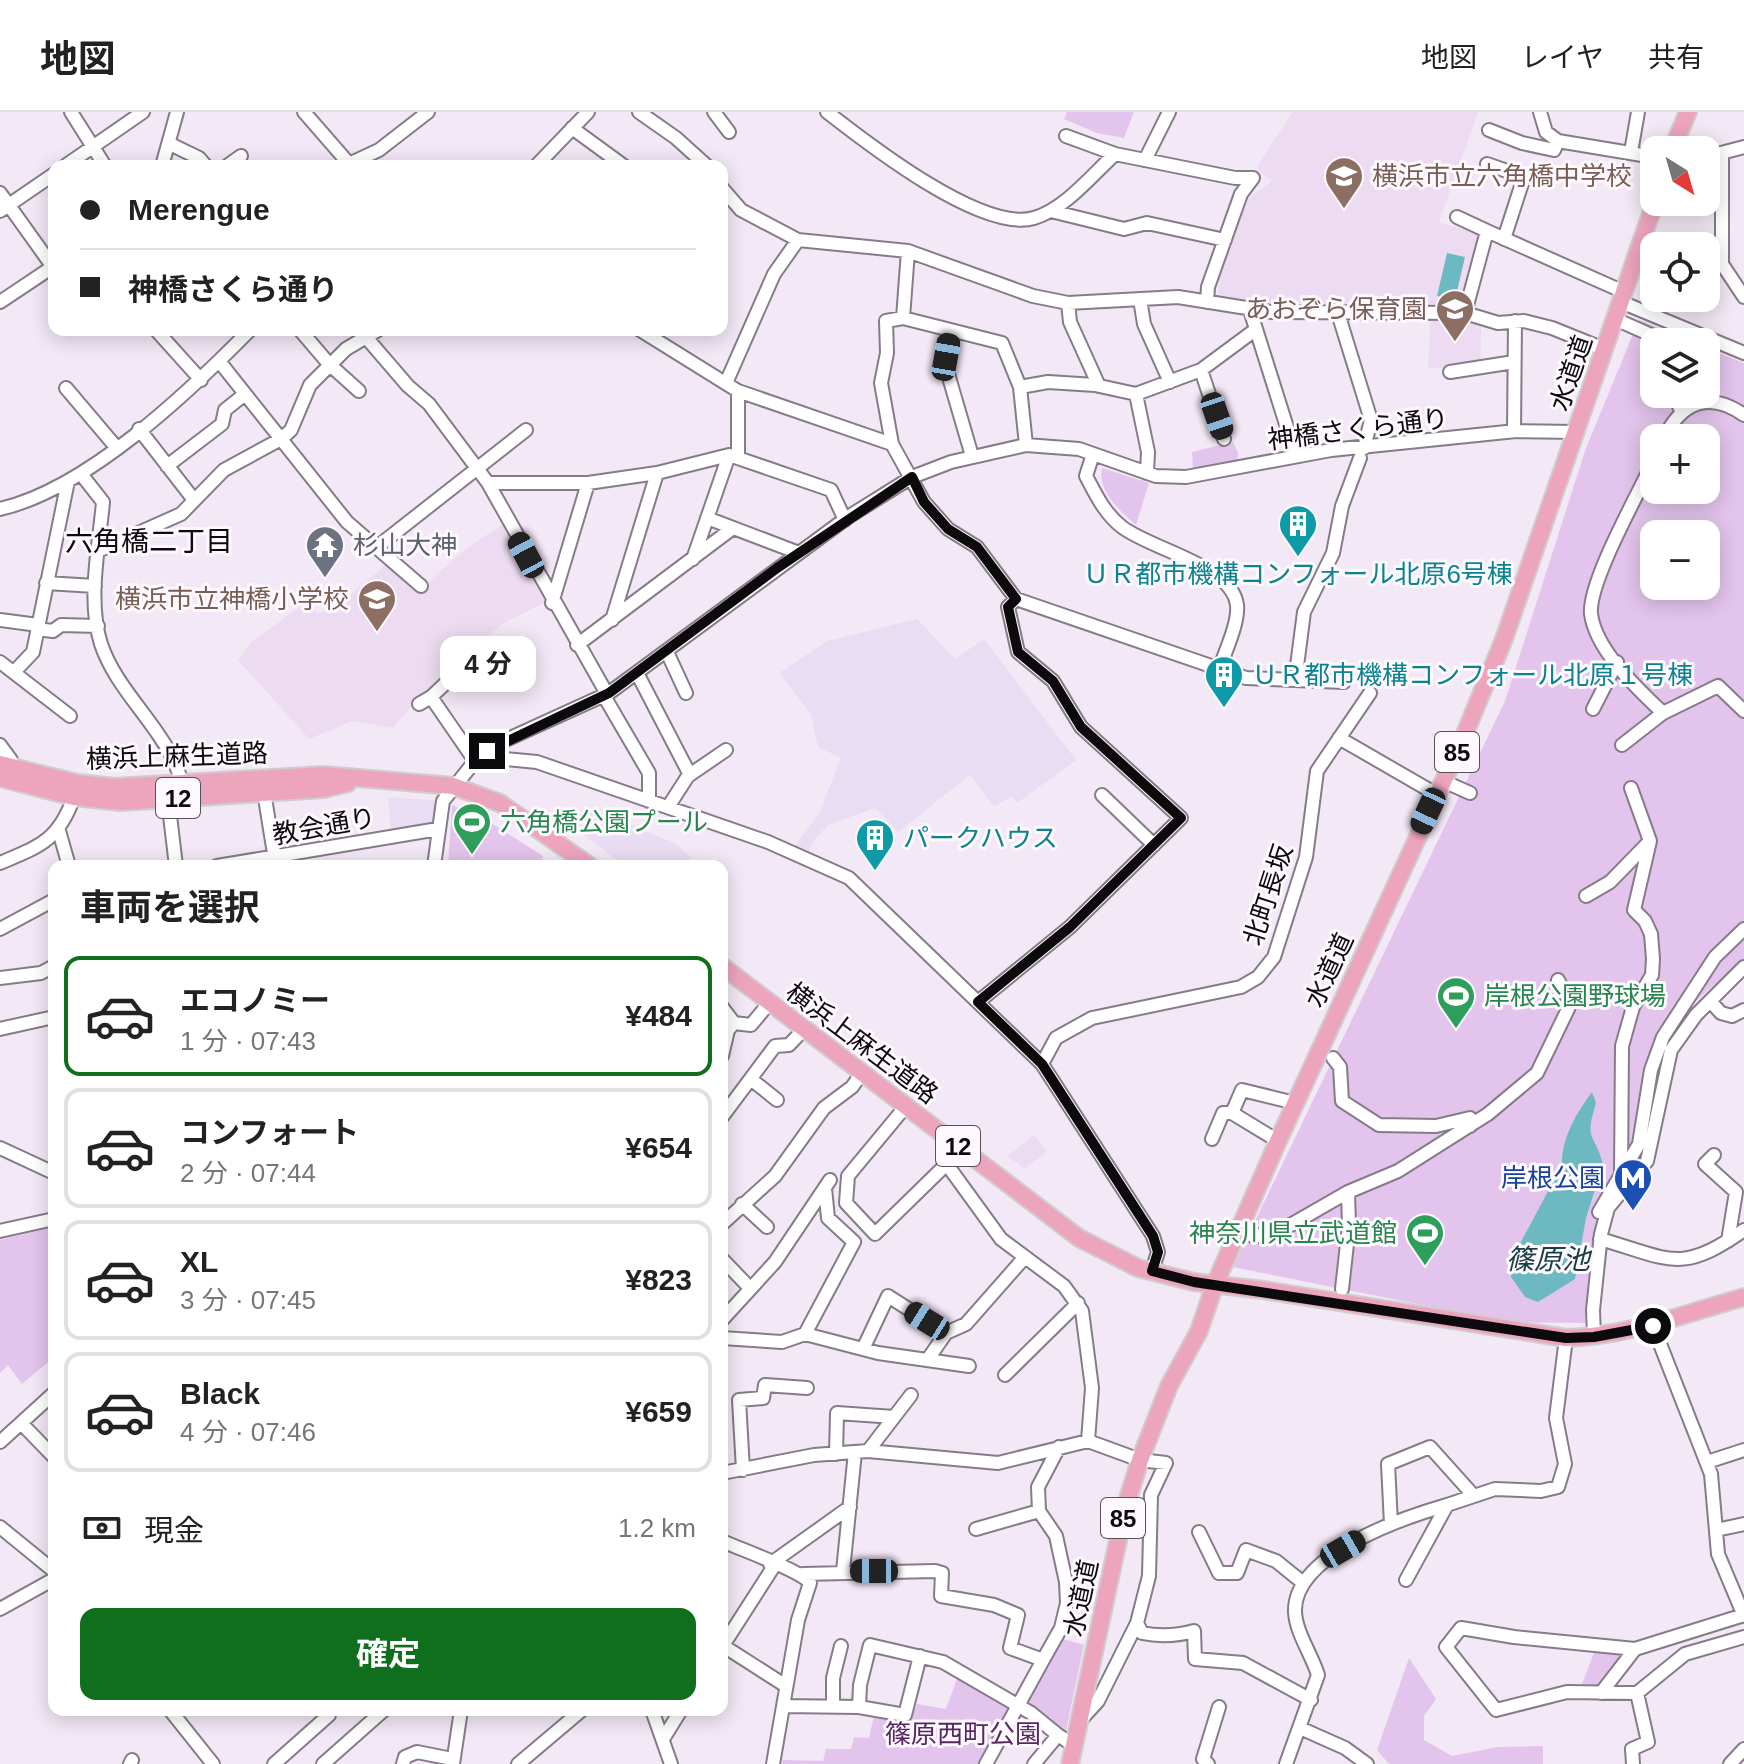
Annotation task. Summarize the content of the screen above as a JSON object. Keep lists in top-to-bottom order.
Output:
{
  "streets": {
    "main road": [
      "水道道",
      "85",
      "横浜上麻生道路",
      "12"
    ],
    "street": ["神橋さくら通り", "教会通り", "北町長坂"]
  },
  "crossings": [
    ["水道道", "神橋さくら通り"],
    ["水道道", "横浜上麻生道路"],
    ["神橋さくら通り", "横浜上麻生道路"]
  ],
  "districts": ["六角橋二丁目"],
  "water": ["篠原池"],
  "parks": ["篠原西町公園"],
  "places": {
    "school or university": ["横浜市立六角橋中学校", "あおぞら保育園", "横浜市立神橋小学校"],
    "building": ["ＵＲ都市機構コンフォール北原6号棟", "ＵＲ都市機構コンフォール北原１号棟", "パークハウス"],
    "temple": ["杉山大神"],
    "sports": ["六角橋公園プール", "岸根公園野球場", "神奈川県立武道館"],
    "metro station": ["岸根公園"]
  },
  "north": "bottom right",
  "page": {
    "header": "地図",
    "nav": ["地図", "レイヤ", "共有"],
    "map_buttons": ["+", "−"],
    "banner": ["Merengue", "神橋さくら通り"],
    "bubble": "4 分",
    "heading": "車両を選択",
    "list": [
      {
        "name": "エコノミー",
        "note": "1 分 · 07:43",
        "value": "¥484"
      },
      {
        "name": "コンフォート",
        "note": "2 分 · 07:44",
        "value": "¥654"
      },
      {
        "name": "XL",
        "note": "3 分 · 07:45",
        "value": "¥823"
      },
      {
        "name": "Black",
        "note": "4 分 · 07:46",
        "value": "¥659"
      }
    ],
    "pay": ["現金", "1.2 km"],
    "buttons": "確定"
  }
}
